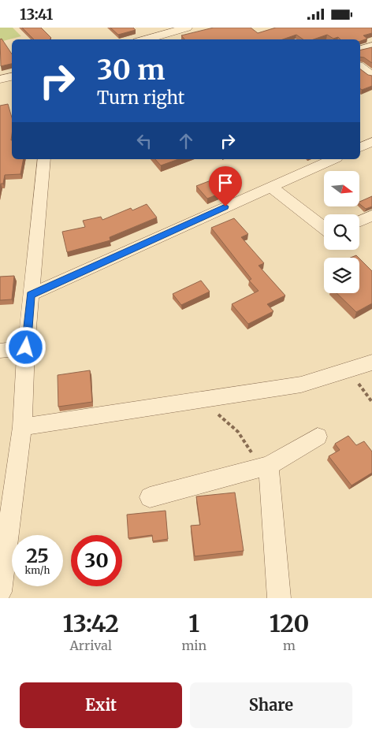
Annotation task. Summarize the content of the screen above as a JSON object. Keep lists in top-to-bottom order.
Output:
{
  "north": "right",
  "page": {
    "status": "13:41",
    "turn": ["30 m", "Turn right"],
    "speed": "25 km/h",
    "limit": "30",
    "eta": [
      "13:42",
      "Arrival",
      "1",
      "min",
      "120",
      "m"
    ],
    "buttons": ["Exit", "Share"]
  }
}
